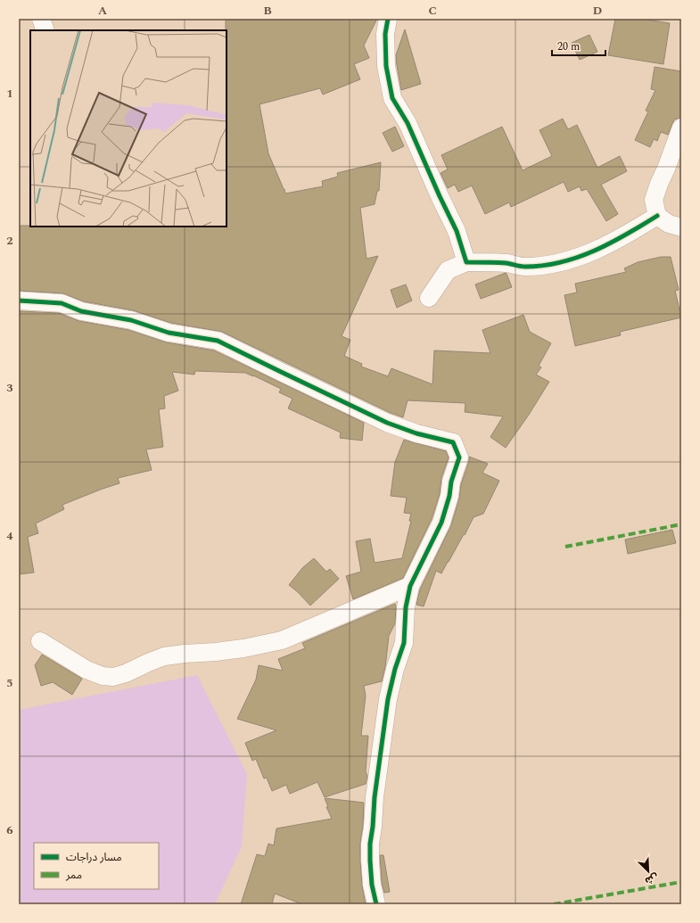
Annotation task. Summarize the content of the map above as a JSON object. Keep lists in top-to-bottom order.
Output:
{
  "legend": ["مسار دراجات", "ممر"],
  "scale_bar": "20 m",
  "north": "bottom right",
  "grid": {
    "columns": [
      "A",
      "B",
      "C",
      "D"
    ],
    "rows": [
      "1",
      "2",
      "3",
      "4",
      "5",
      "6"
    ]
  }
}
